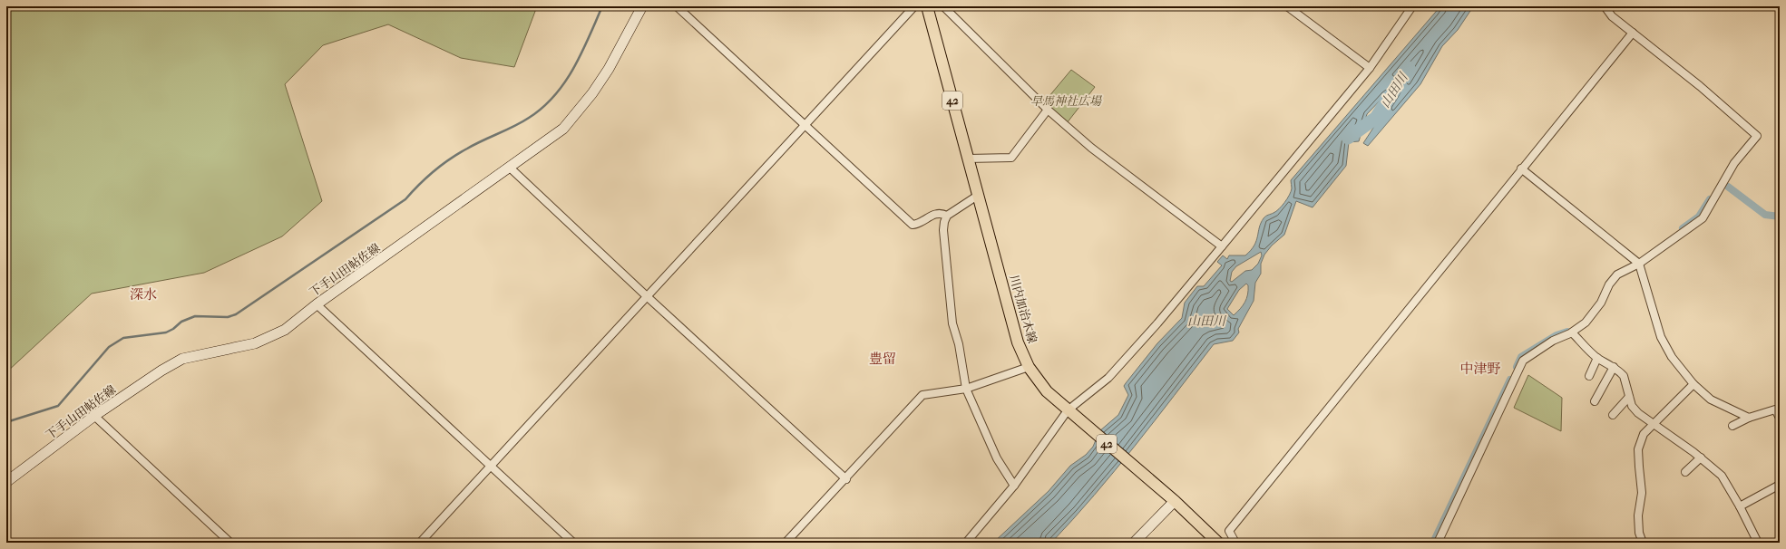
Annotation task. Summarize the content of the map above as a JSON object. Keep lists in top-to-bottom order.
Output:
{
  "streets": {
    "main road": ["42", "下手山田帖佐線", "川内加治木線"]
  },
  "districts": ["深水", "豊留", "中津野"],
  "water": ["山田川"],
  "parks": ["早馬神社広場"]
}
